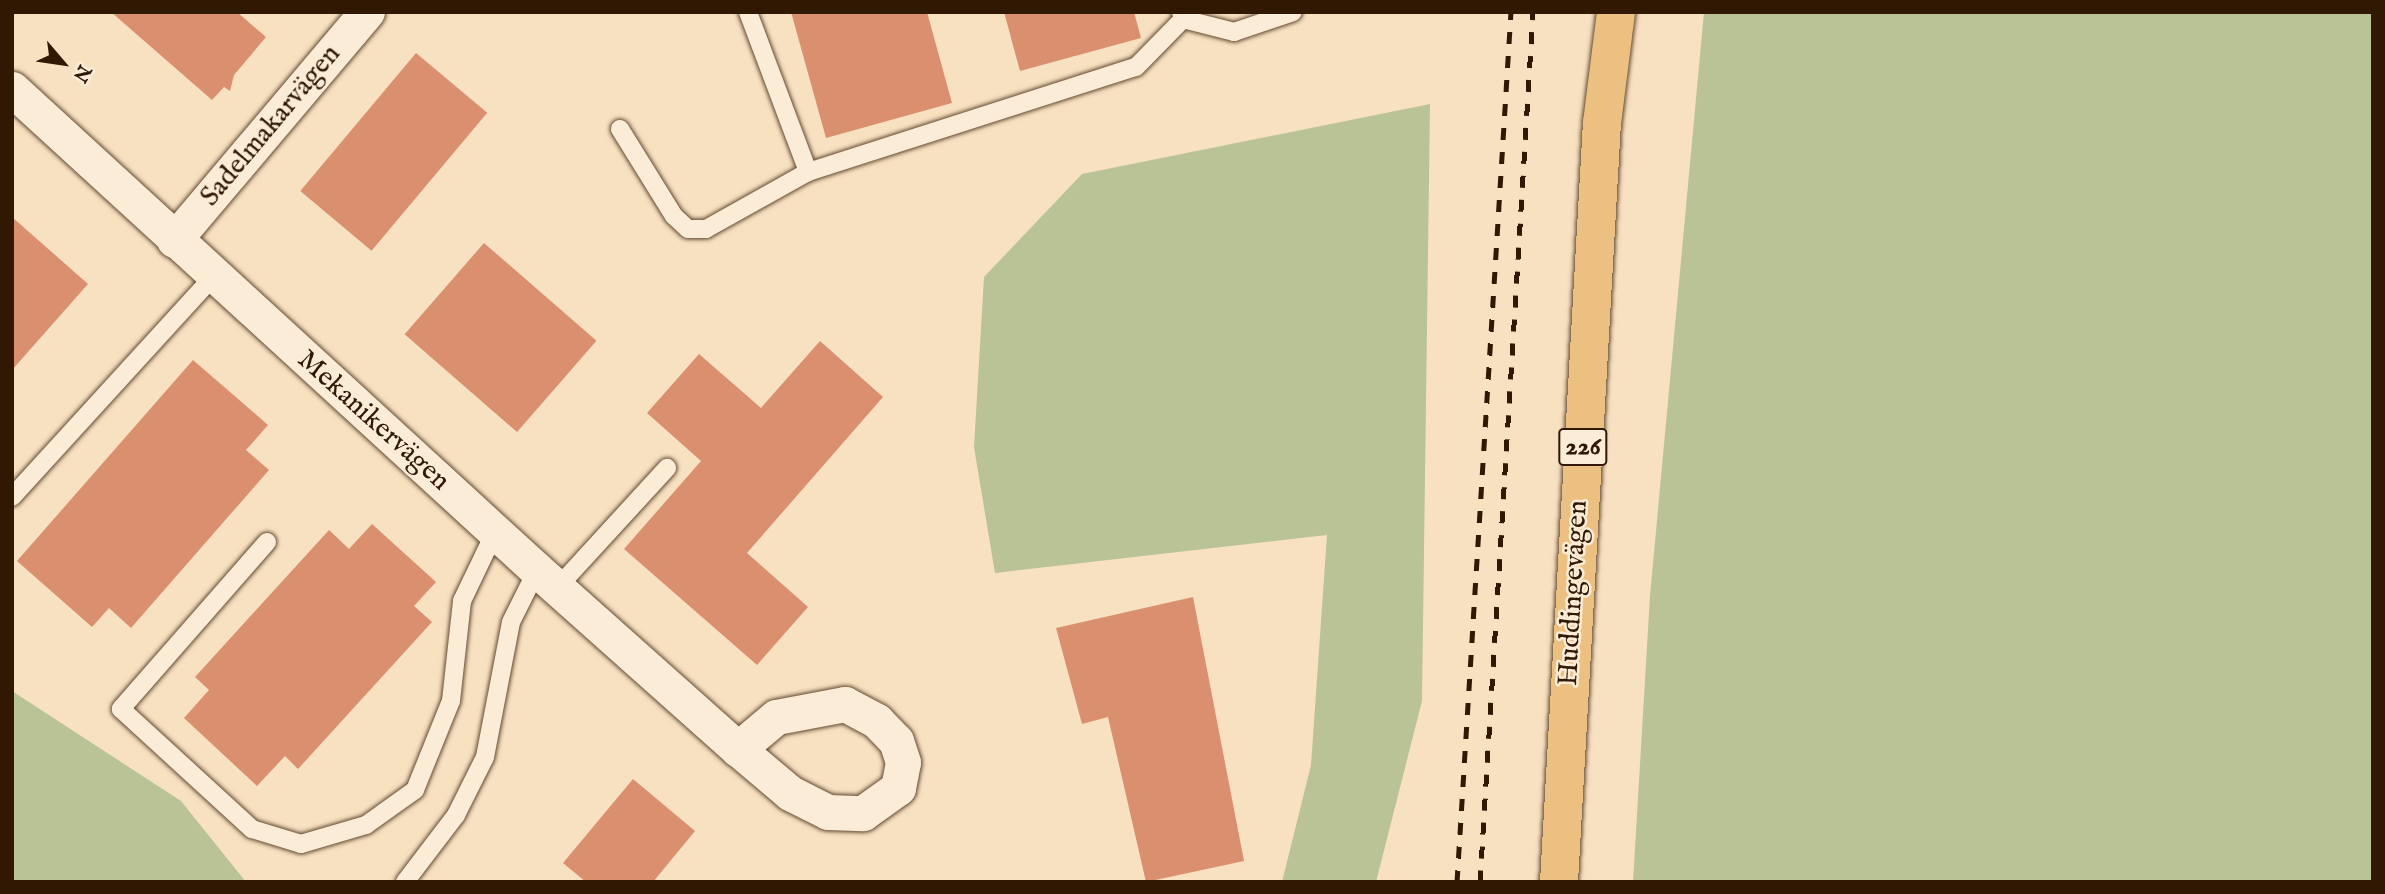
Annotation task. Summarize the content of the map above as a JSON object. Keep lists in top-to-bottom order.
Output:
{
  "streets": {
    "main road": ["226", "Huddingevägen"],
    "street": ["Sadelmakarvägen", "Mekanikervägen"]
  },
  "crossings": [
    ["Sadelmakarvägen", "Mekanikervägen"]
  ],
  "north": "bottom right"
}
